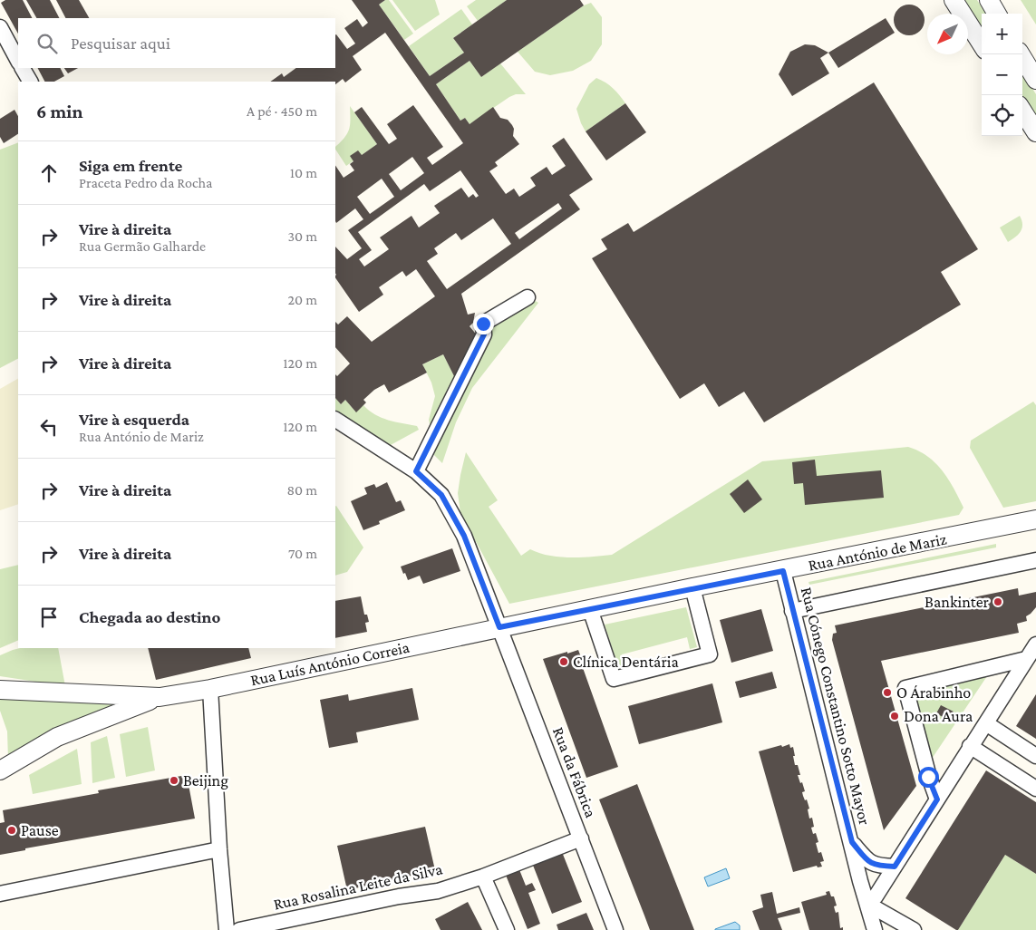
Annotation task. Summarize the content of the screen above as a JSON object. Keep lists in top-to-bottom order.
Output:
{
  "streets": {
    "street": [
      "Rua António de Mariz",
      "Rua Luís António Correia",
      "Rua Cónego Constantino Sotto Mayor",
      "Rua da Fábrica",
      "Rua Rosalina Leite da Silva"
    ]
  },
  "crossings": [
    ["Rua António de Mariz", "Rua Luís António Correia"],
    ["Rua António de Mariz", "Rua Cónego Constantino Sotto Mayor"],
    ["Rua António de Mariz", "Rua da Fábrica"],
    ["Rua Luís António Correia", "Rua da Fábrica"],
    ["Rua da Fábrica", "Rua Rosalina Leite da Silva"]
  ],
  "places": [
    "Bankinter",
    "Clínica Dentária",
    "O Árabinho",
    "Dona Aura",
    "Beijing",
    "Pause"
  ],
  "north": "bottom left",
  "page": {
    "map_buttons": ["+", "−"],
    "search": "Pesquisar aqui",
    "heading": ["6 min", "A pé · 450 m"],
    "list": [
      ["Siga em frente", "Praceta Pedro da Rocha", "10 m"],
      ["Vire à direita", "Rua Germão Galharde", "30 m"],
      ["Vire à direita", "20 m"],
      ["Vire à direita", "120 m"],
      ["Vire à esquerda", "Rua António de Mariz", "120 m"],
      ["Vire à direita", "80 m"],
      ["Vire à direita", "70 m"],
      "Chegada ao destino"
    ]
  }
}
